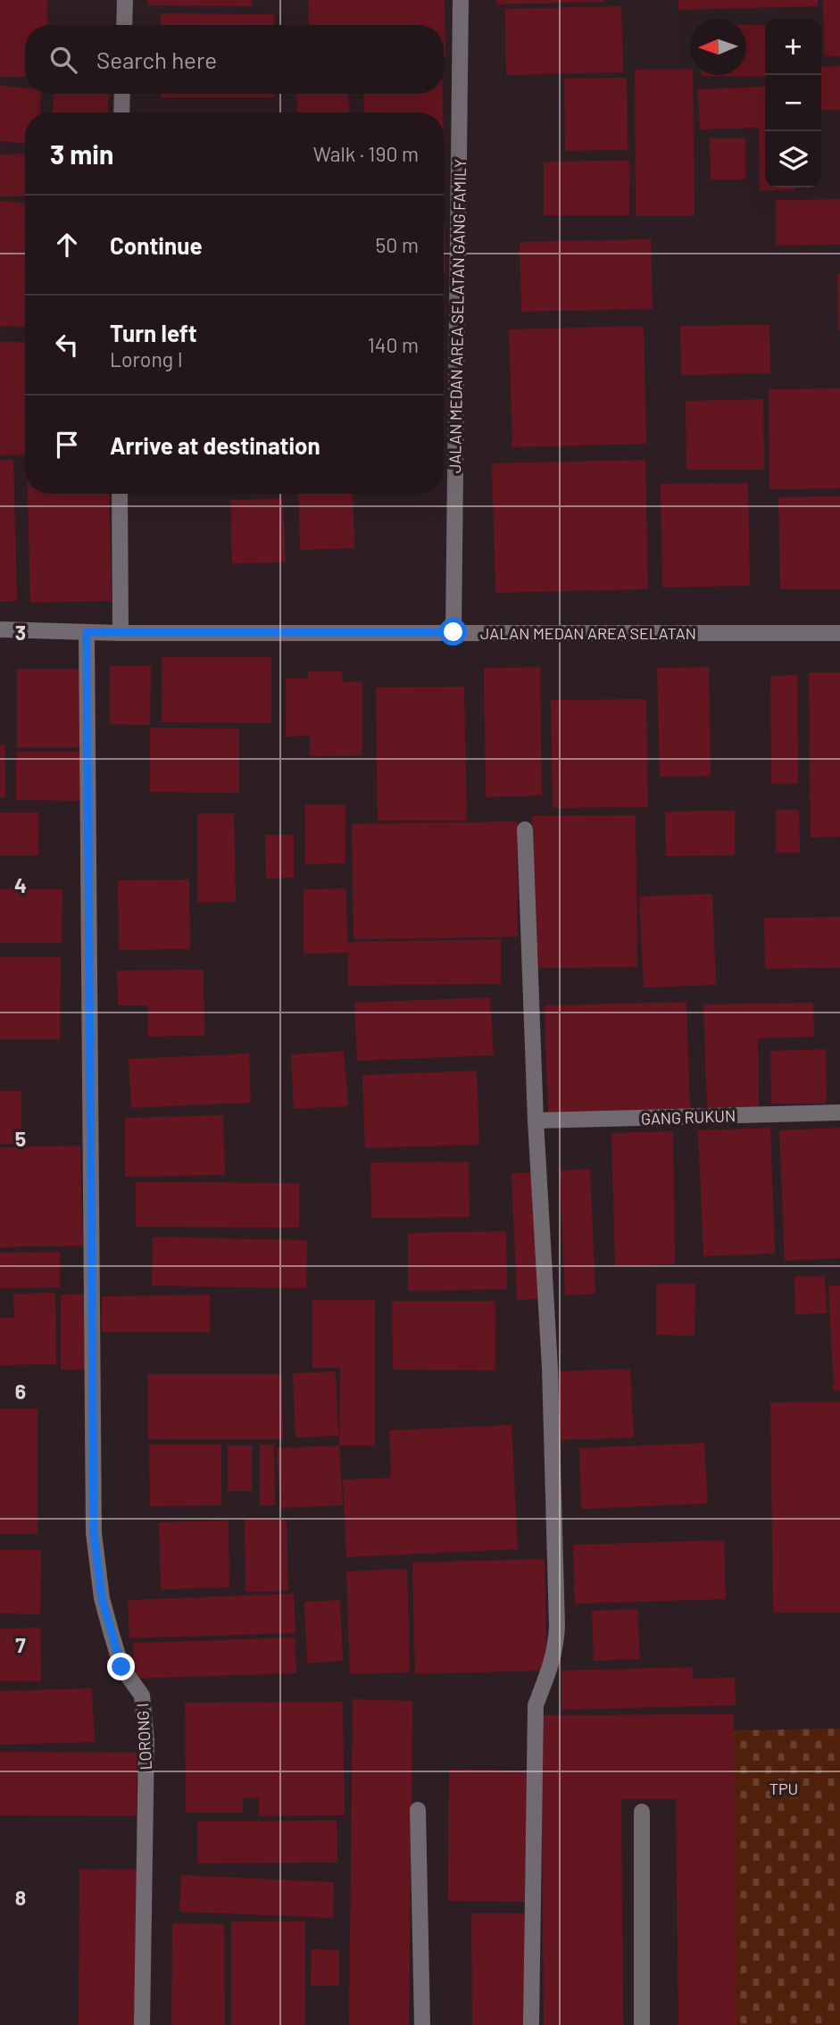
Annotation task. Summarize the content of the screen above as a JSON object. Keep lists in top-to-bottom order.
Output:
{
  "streets": {
    "street": [
      "JALAN MEDAN AREA SELATAN GANG FAMILY",
      "JALAN MEDAN AREA SELATAN",
      "GANG RUKUN",
      "LORONG I"
    ]
  },
  "crossings": [
    ["JALAN MEDAN AREA SELATAN GANG FAMILY", "JALAN MEDAN AREA SELATAN"],
    ["JALAN MEDAN AREA SELATAN", "LORONG I"]
  ],
  "parks": ["TPU"],
  "north": "left",
  "page": {
    "map_buttons": ["+", "−"],
    "search": "Search here",
    "heading": ["3 min", "Walk · 190 m"],
    "list": [
      ["Continue", "50 m"],
      ["Turn left", "Lorong I", "140 m"],
      "Arrive at destination"
    ]
  },
  "grid": {
    "rows": [
      "3",
      "4",
      "5",
      "6",
      "7",
      "8"
    ]
  }
}
